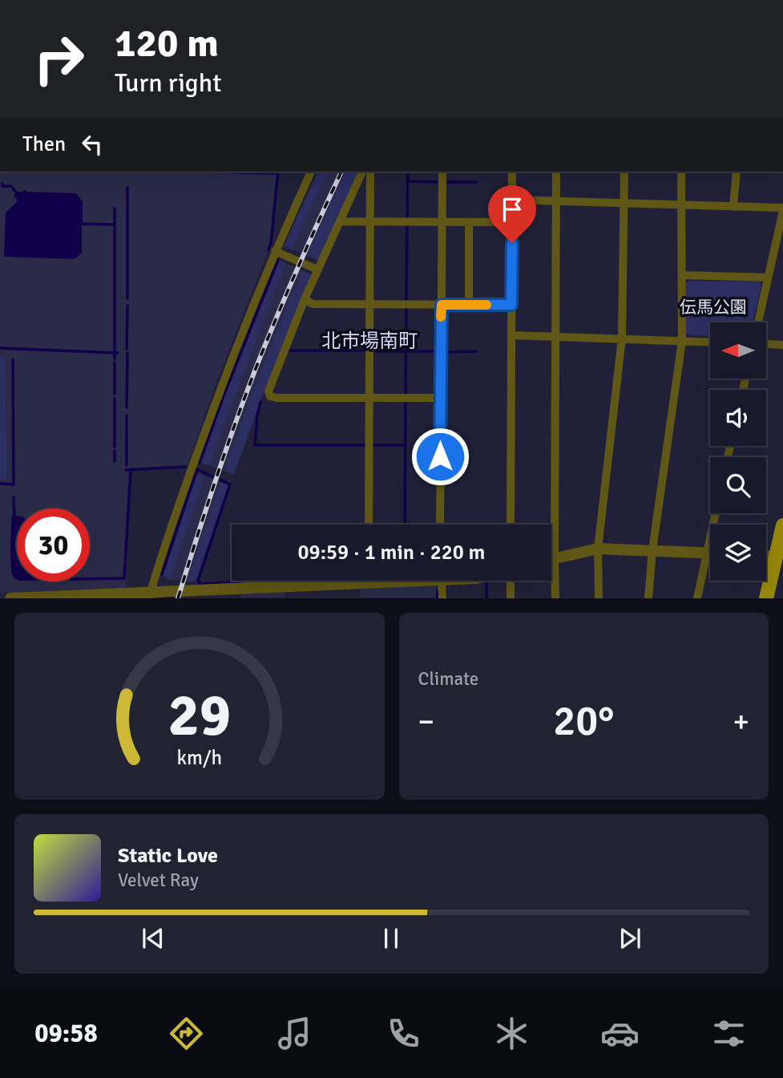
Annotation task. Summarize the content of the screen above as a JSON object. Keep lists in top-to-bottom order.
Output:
{
  "districts": ["北市場南町"],
  "parks": ["伝馬公園"],
  "north": "left",
  "page": {
    "turn": ["120 m", "Turn right"],
    "then": "Then",
    "limit": "30",
    "trip": "09:59 · 1 min · 220 m",
    "tile": "Climate",
    "heat": ["−", "20°", "+"],
    "song": ["Static Love", "Velvet Ray"],
    "tabs": "09:58",
    "gauge": ["29", "km/h"]
  }
}
